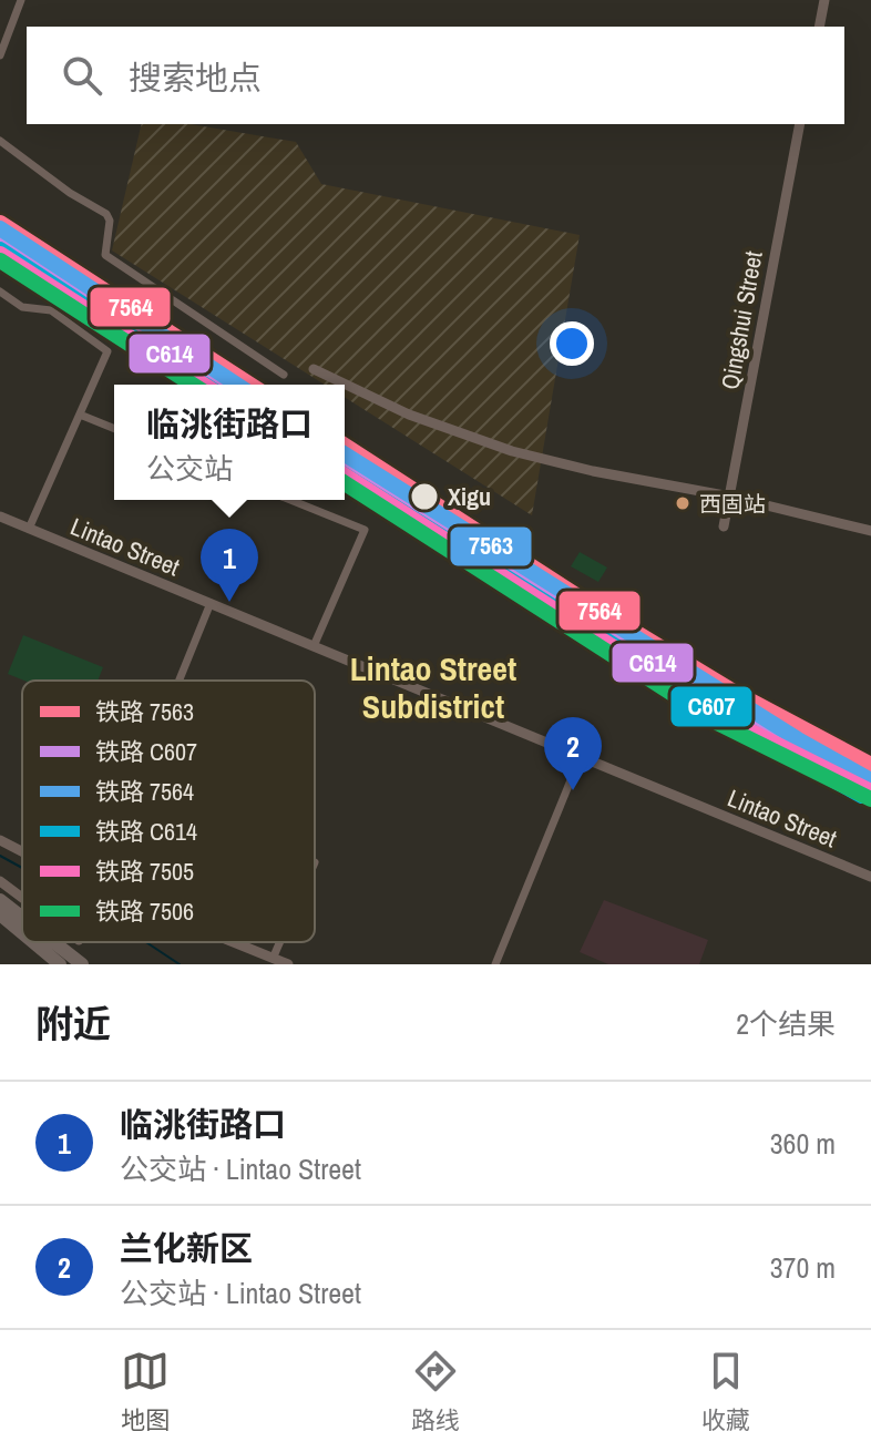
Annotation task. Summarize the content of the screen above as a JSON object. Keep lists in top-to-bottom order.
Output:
{
  "streets": {
    "street": ["Qingshui Street", "Lintao Street"]
  },
  "districts": ["Lintao Street Subdistrict"],
  "places": ["Xigu", "西固站"],
  "lines": [
    "rail line 7564",
    "rail line 7563",
    "rail line C614",
    "rail line C607",
    "rail line 7506",
    "rail line 7505"
  ],
  "legend": [
    "铁路 7563",
    "铁路 C607",
    "铁路 7564",
    "铁路 C614",
    "铁路 7505",
    "铁路 7506"
  ],
  "page": {
    "search": "搜索地点",
    "popup": ["临洮街路口", "公交站"],
    "pins": ["1", "2"],
    "heading": ["附近", "2个结果"],
    "list": [
      {
        "mark": "1",
        "name": "临洮街路口",
        "note": "公交站 · Lintao Street",
        "value": "360 m"
      },
      {
        "mark": "2",
        "name": "兰化新区",
        "note": "公交站 · Lintao Street",
        "value": "370 m"
      }
    ],
    "nav": ["地图", "路线", "收藏"]
  }
}
